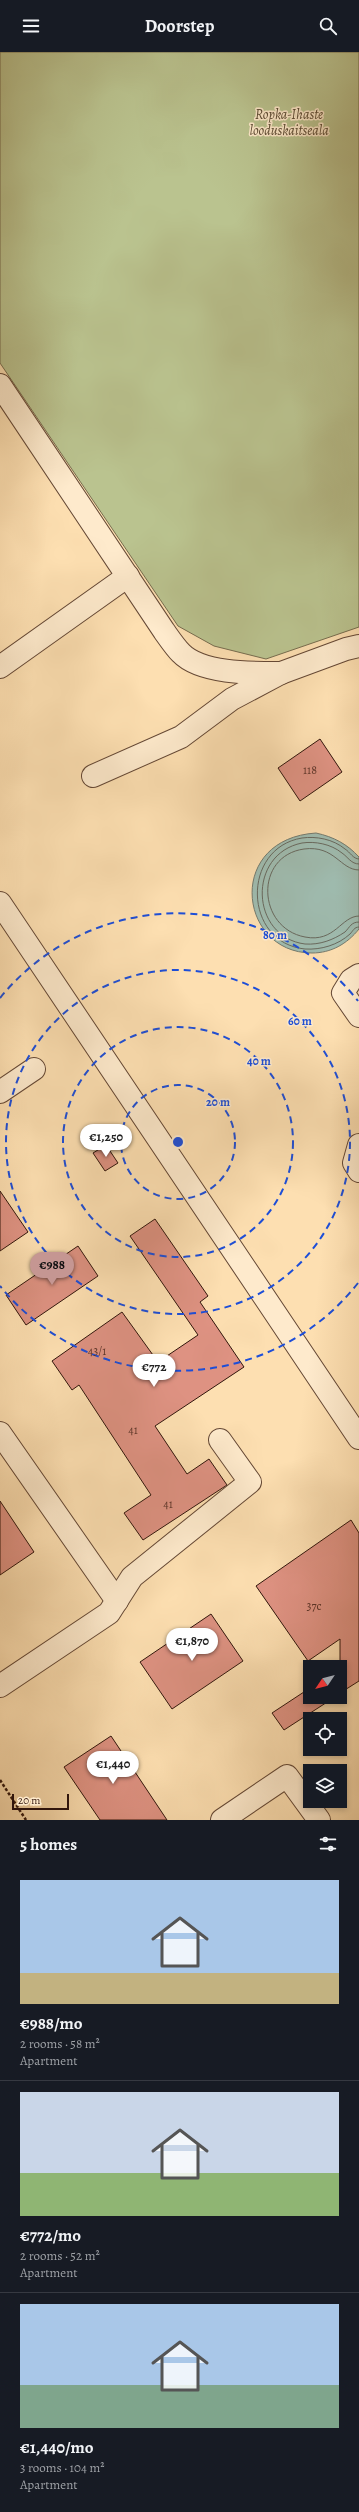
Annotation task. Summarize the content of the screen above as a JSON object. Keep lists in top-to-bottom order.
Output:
{
  "parks": ["Ropka-Ihaste looduskaitseala"],
  "house_numbers": [
    "118",
    "43/1",
    "41",
    "41",
    "37c"
  ],
  "scale_bar": "20 m",
  "north": "bottom left",
  "page": {
    "header": "Doorstep",
    "price": [
      "€1,250",
      "€988",
      "€772",
      "€1,870",
      "€1,440"
    ],
    "scale": "20 m",
    "heading": "5 homes",
    "list": [
      {
        "name": "€988/mo",
        "note": "2 rooms · 58 m² · Apartment"
      },
      {
        "name": "€772/mo",
        "note": "2 rooms · 52 m² · Apartment"
      },
      {
        "name": "€1,440/mo",
        "note": "3 rooms · 104 m² · Apartment"
      }
    ]
  },
  "rings": [
    "80 m",
    "60 m",
    "40 m",
    "20 m"
  ]
}
